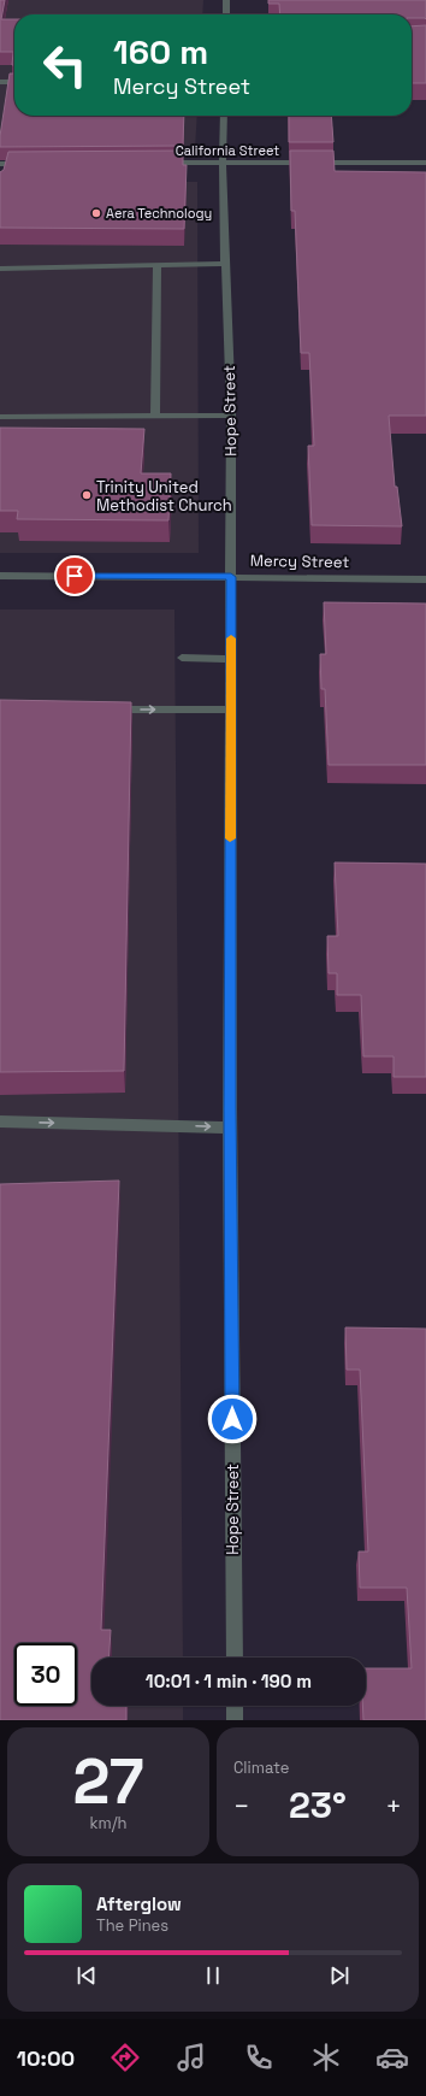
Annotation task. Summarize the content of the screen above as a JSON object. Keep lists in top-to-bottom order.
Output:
{
  "streets": {
    "street": ["California Street", "Hope Street", "Mercy Street"]
  },
  "crossings": [
    ["California Street", "Hope Street"],
    ["Hope Street", "Mercy Street"]
  ],
  "places": ["Aera Technology", "Trinity United Methodist Church"],
  "page": {
    "turn": ["160 m", "Mercy Street"],
    "limit": "30",
    "trip": "10:01 · 1 min · 190 m",
    "tile": [
      ["27", "km/h"],
      "Climate"
    ],
    "heat": ["−", "23°", "+"],
    "song": ["Afterglow", "The Pines"],
    "tabs": "10:00"
  }
}
